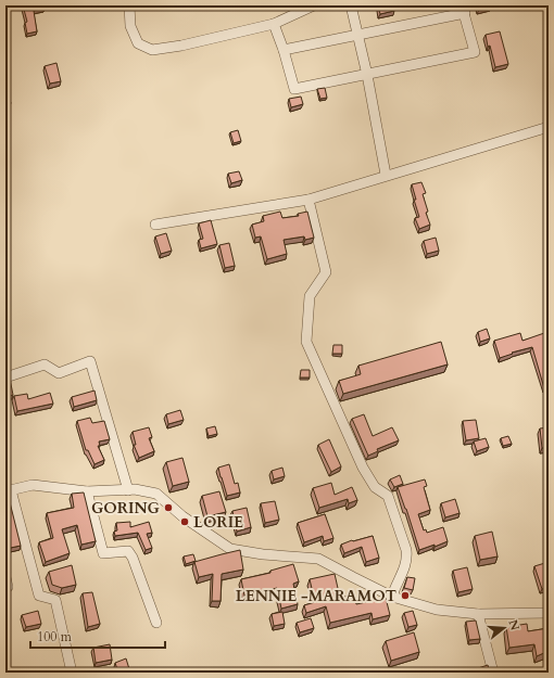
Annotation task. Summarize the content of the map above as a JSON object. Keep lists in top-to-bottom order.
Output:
{
  "places": ["GORING", "LORIE", "LENNIE -MARAMOT"],
  "scale_bar": "100 m",
  "north": "right"
}
